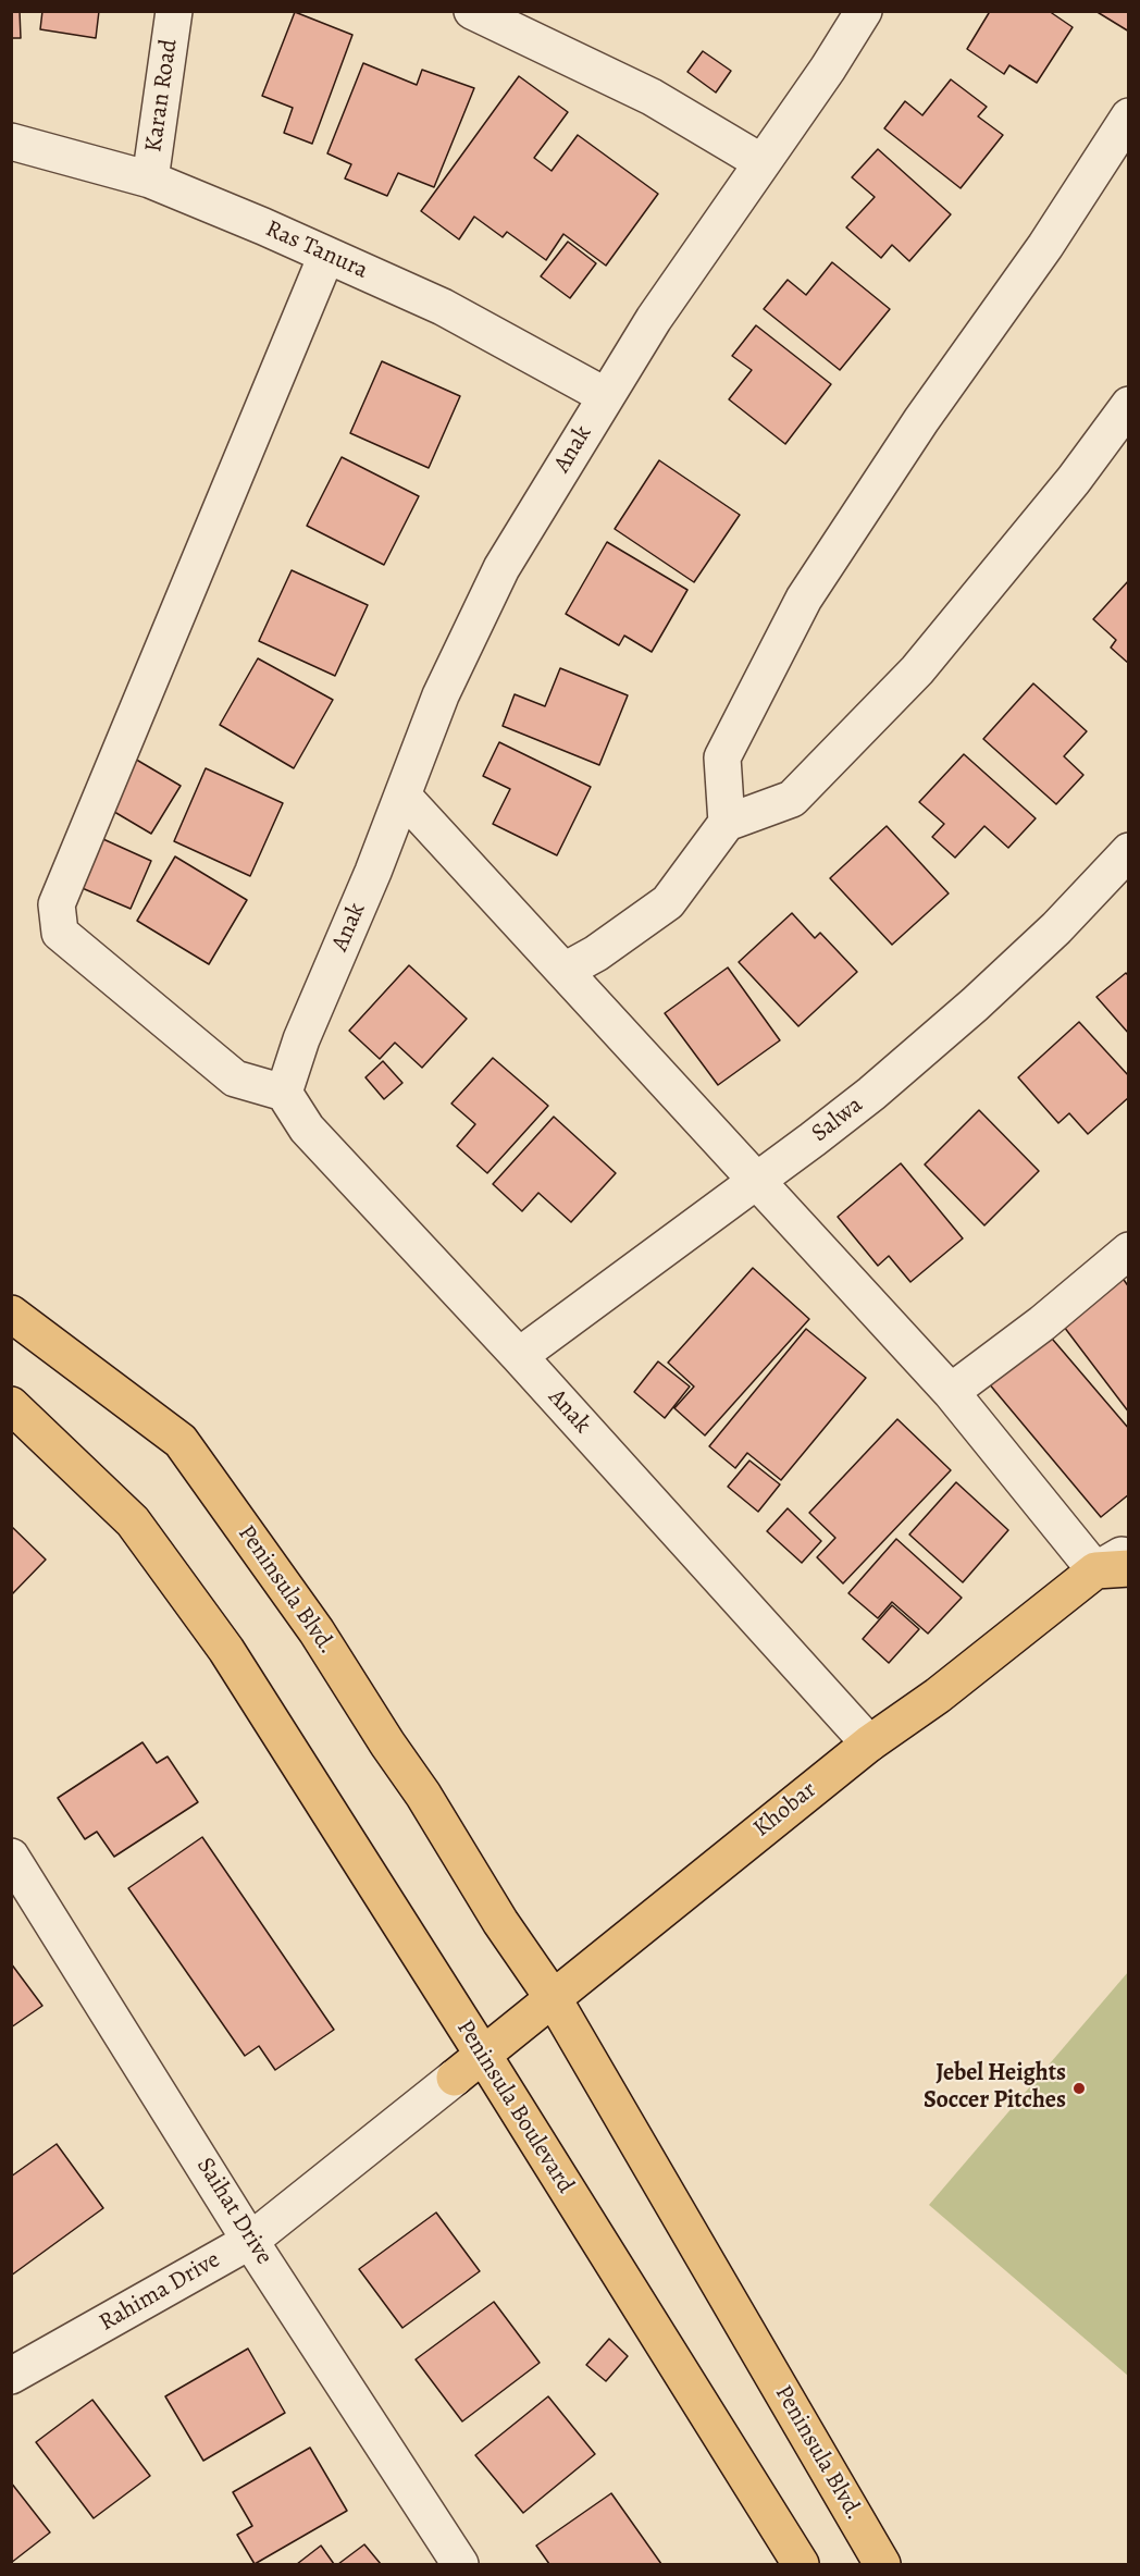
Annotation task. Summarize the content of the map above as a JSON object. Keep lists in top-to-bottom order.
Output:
{
  "streets": {
    "main road": ["Peninsula Blvd.", "Khobar", "Peninsula Boulevard"],
    "street": [
      "Karan Road",
      "Ras Tanura",
      "Anak",
      "Salwa",
      "Saihat Drive",
      "Rahima Drive"
    ]
  },
  "crossings": [
    ["Karan Road", "Ras Tanura"],
    ["Ras Tanura", "Anak"],
    ["Anak", "Salwa"],
    ["Anak", "Khobar"],
    ["Peninsula Blvd.", "Khobar"],
    ["Khobar", "Peninsula Boulevard"],
    ["Khobar", "Rahima Drive"],
    ["Saihat Drive", "Rahima Drive"]
  ],
  "places": ["Jebel Heights Soccer Pitches"]
}
